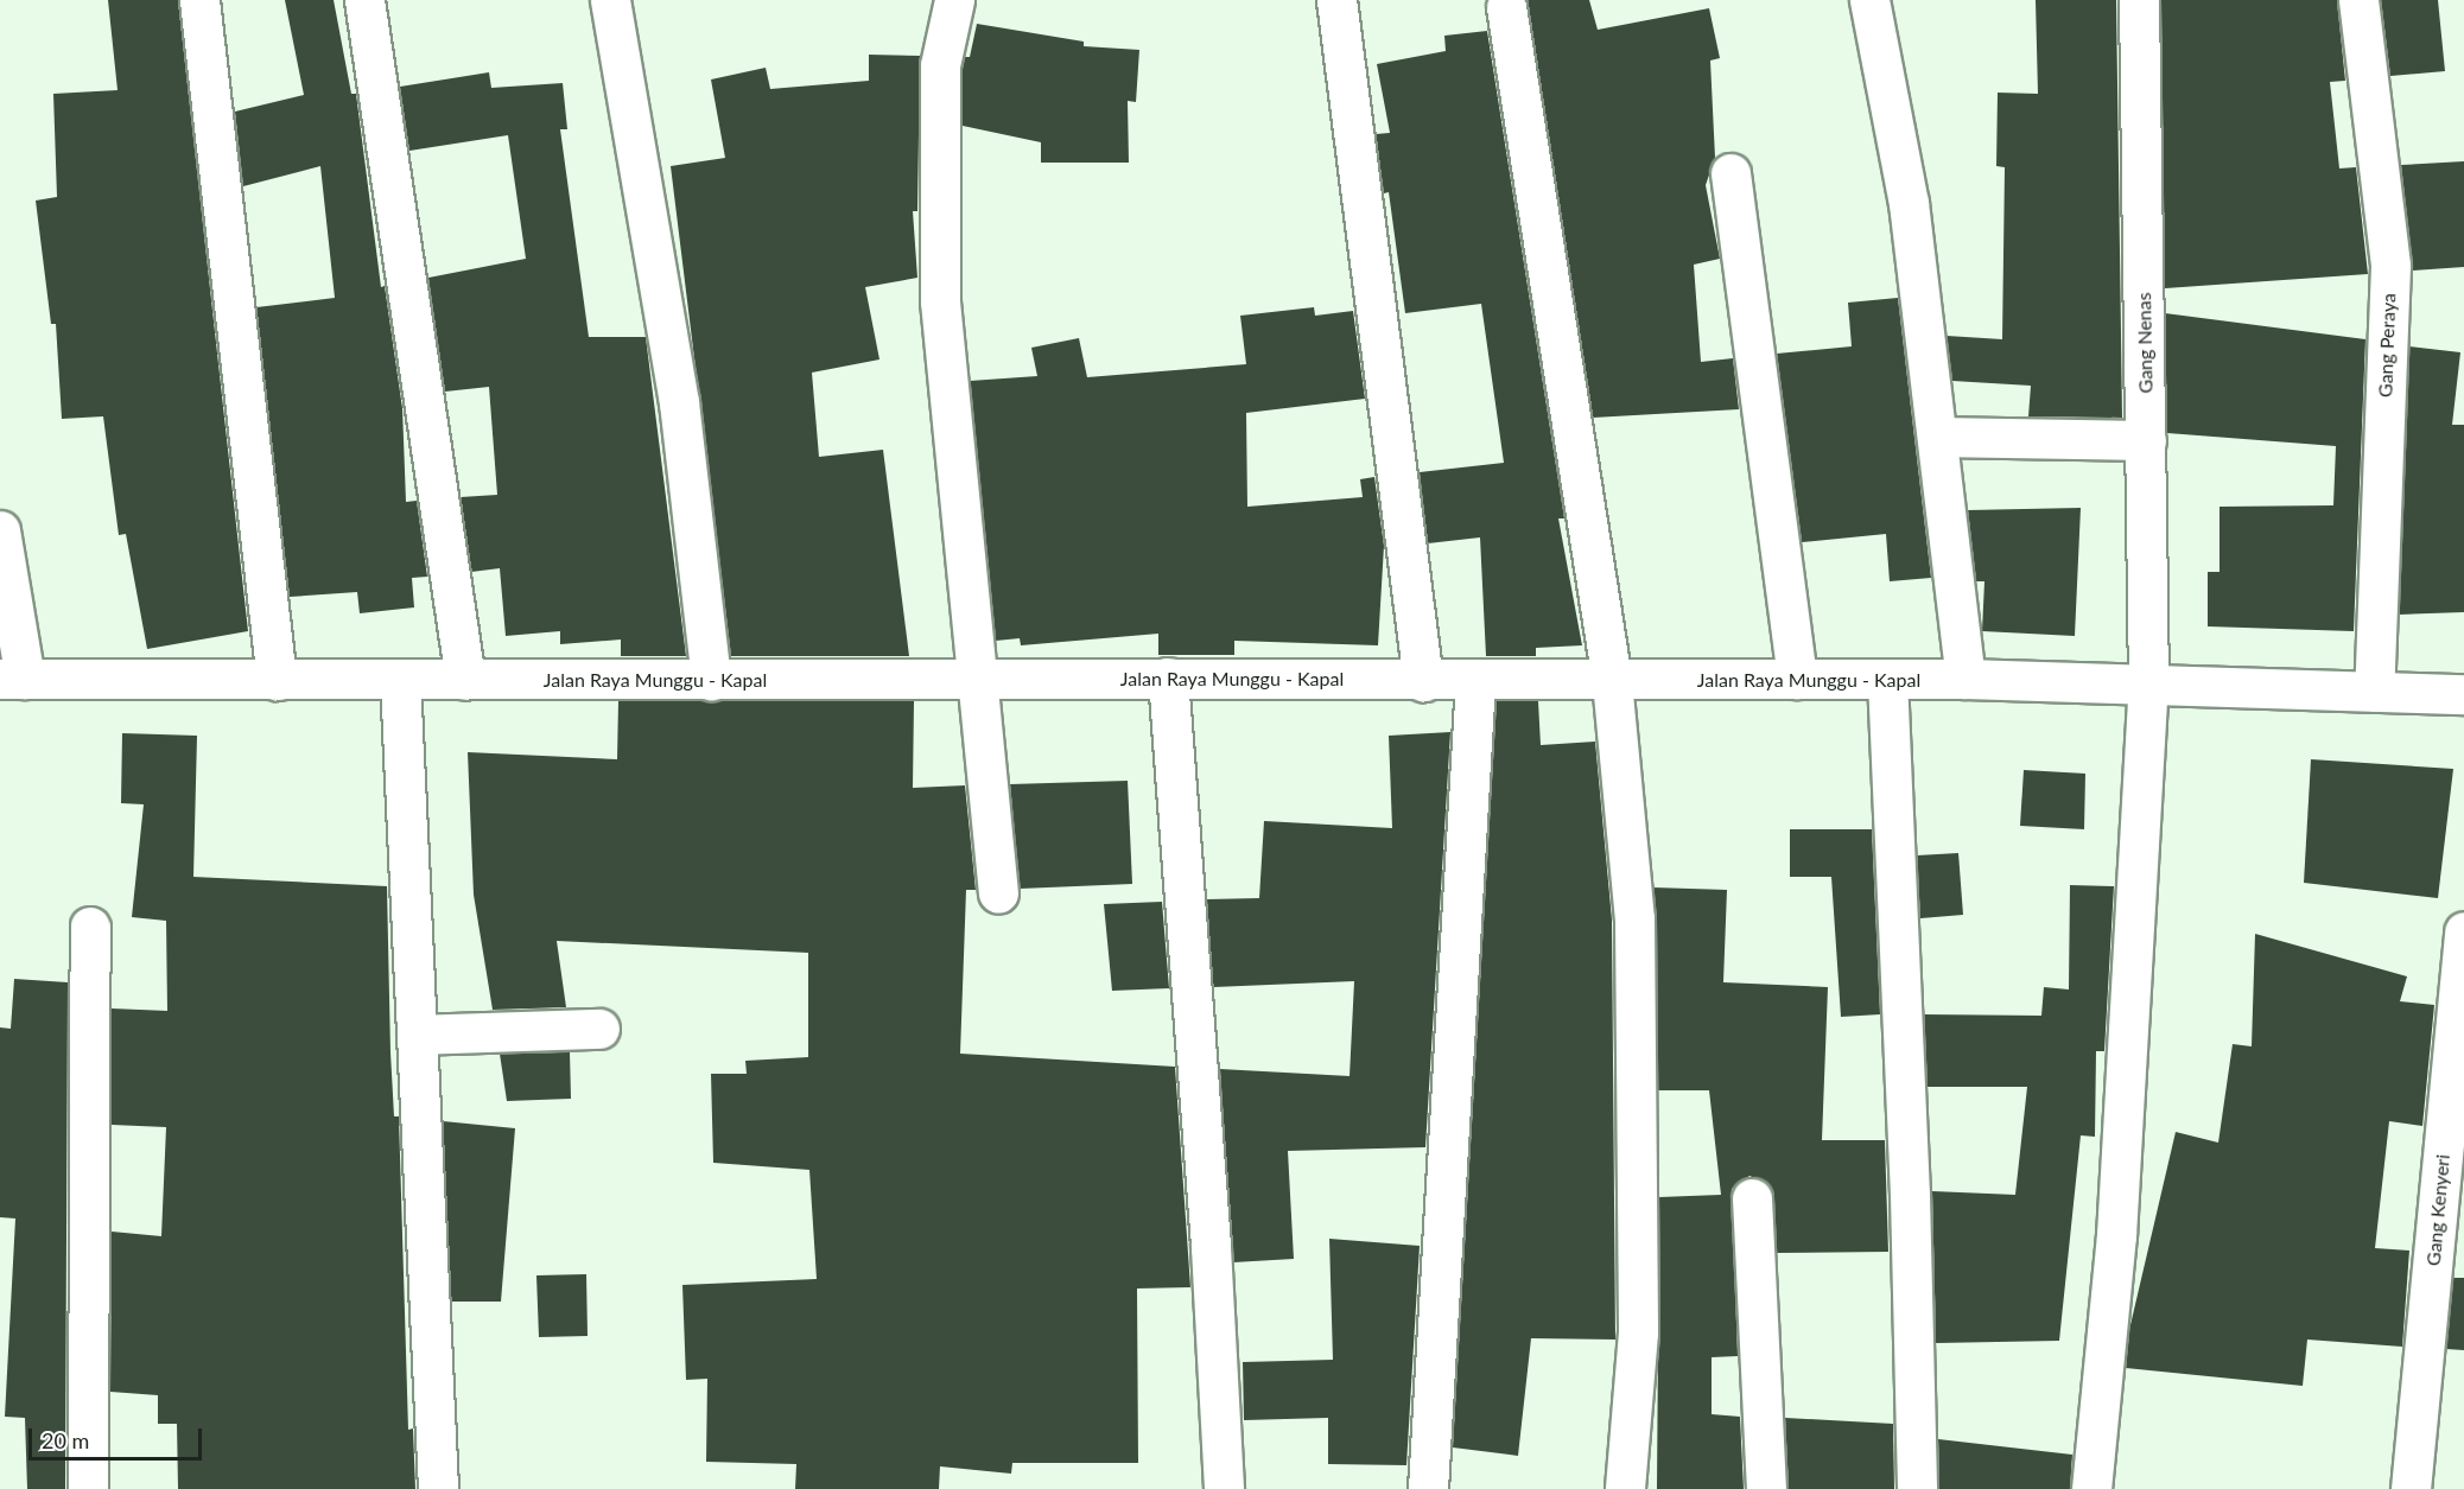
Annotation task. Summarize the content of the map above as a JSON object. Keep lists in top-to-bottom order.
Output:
{
  "streets": {
    "street": [
      "Gang Nenas",
      "Gang Peraya",
      "Jalan Raya Munggu - Kapal",
      "Gang Kenyeri"
    ]
  },
  "crossings": [
    ["Gang Nenas", "Jalan Raya Munggu - Kapal"],
    ["Gang Peraya", "Jalan Raya Munggu - Kapal"]
  ],
  "scale_bar": "20 m"
}
